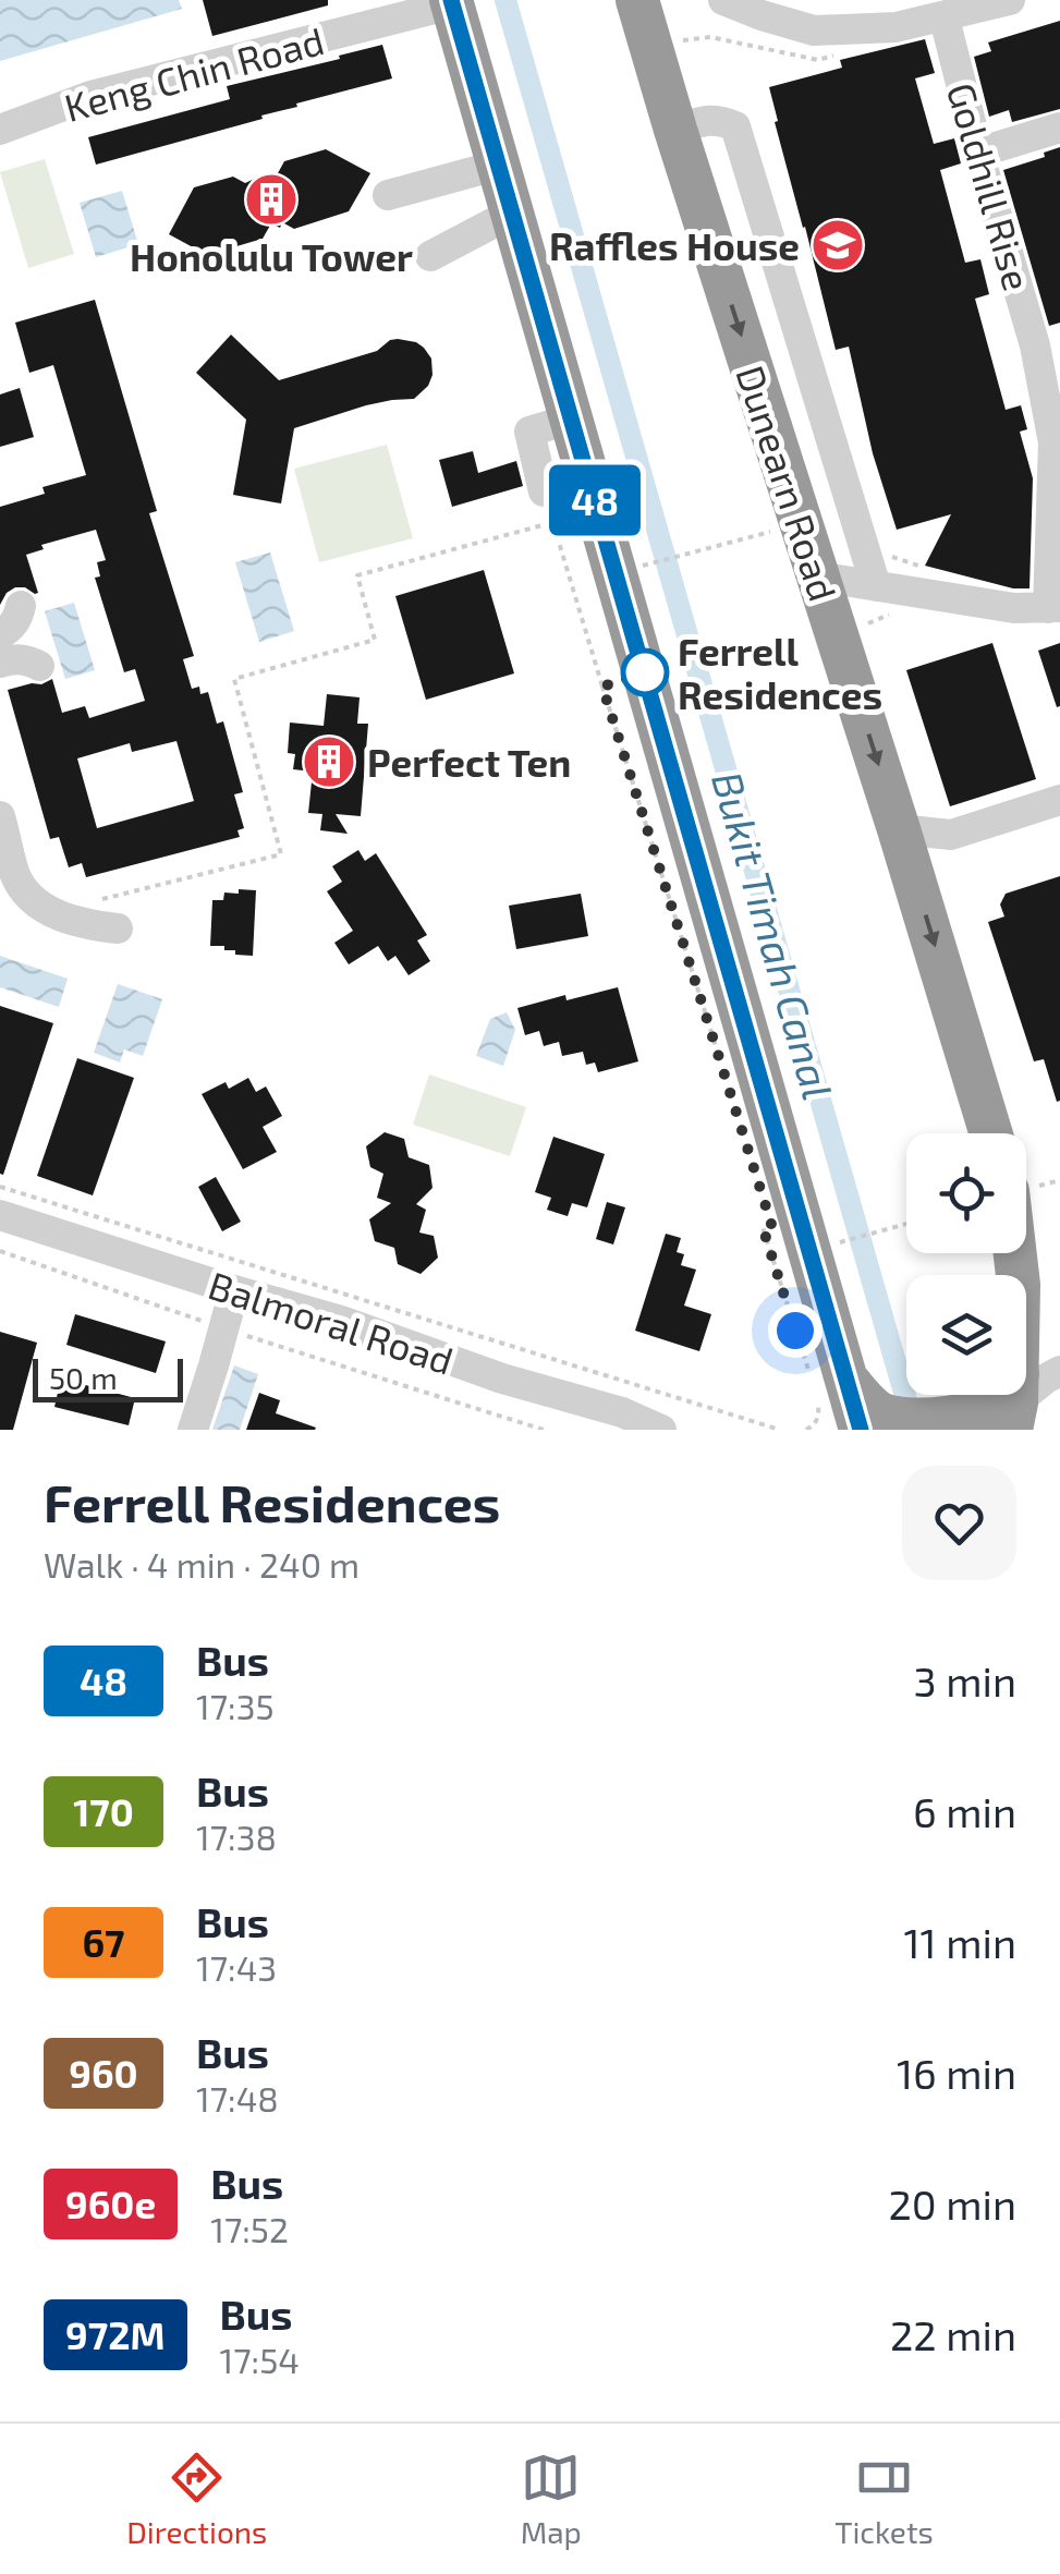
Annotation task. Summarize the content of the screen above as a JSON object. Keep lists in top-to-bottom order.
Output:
{
  "streets": {
    "highway": ["Dunearn Road"],
    "street": ["Keng Chin Road", "Goldhill Rise", "Balmoral Road"]
  },
  "water": ["Bukit Timah Canal"],
  "places": {
    "building": ["Honolulu Tower", "Perfect Ten"],
    "school or university": ["Raffles House"],
    "other": ["Ferrell Residences"]
  },
  "lines": ["bus line 48"],
  "scale_bar": "50 m",
  "page": {
    "on_map": "48",
    "scale": "50 m",
    "heading": ["Ferrell Residences", "Walk · 4 min · 240 m"],
    "list": [
      {
        "mark": "48",
        "name": "Bus",
        "note": "17:35",
        "value": "3 min"
      },
      {
        "mark": "170",
        "name": "Bus",
        "note": "17:38",
        "value": "6 min"
      },
      {
        "mark": "67",
        "name": "Bus",
        "note": "17:43",
        "value": "11 min"
      },
      {
        "mark": "960",
        "name": "Bus",
        "note": "17:48",
        "value": "16 min"
      },
      {
        "mark": "960e",
        "name": "Bus",
        "note": "17:52",
        "value": "20 min"
      },
      {
        "mark": "972M",
        "name": "Bus",
        "note": "17:54",
        "value": "22 min"
      }
    ],
    "tabs": ["Directions", "Map", "Tickets"]
  }
}
